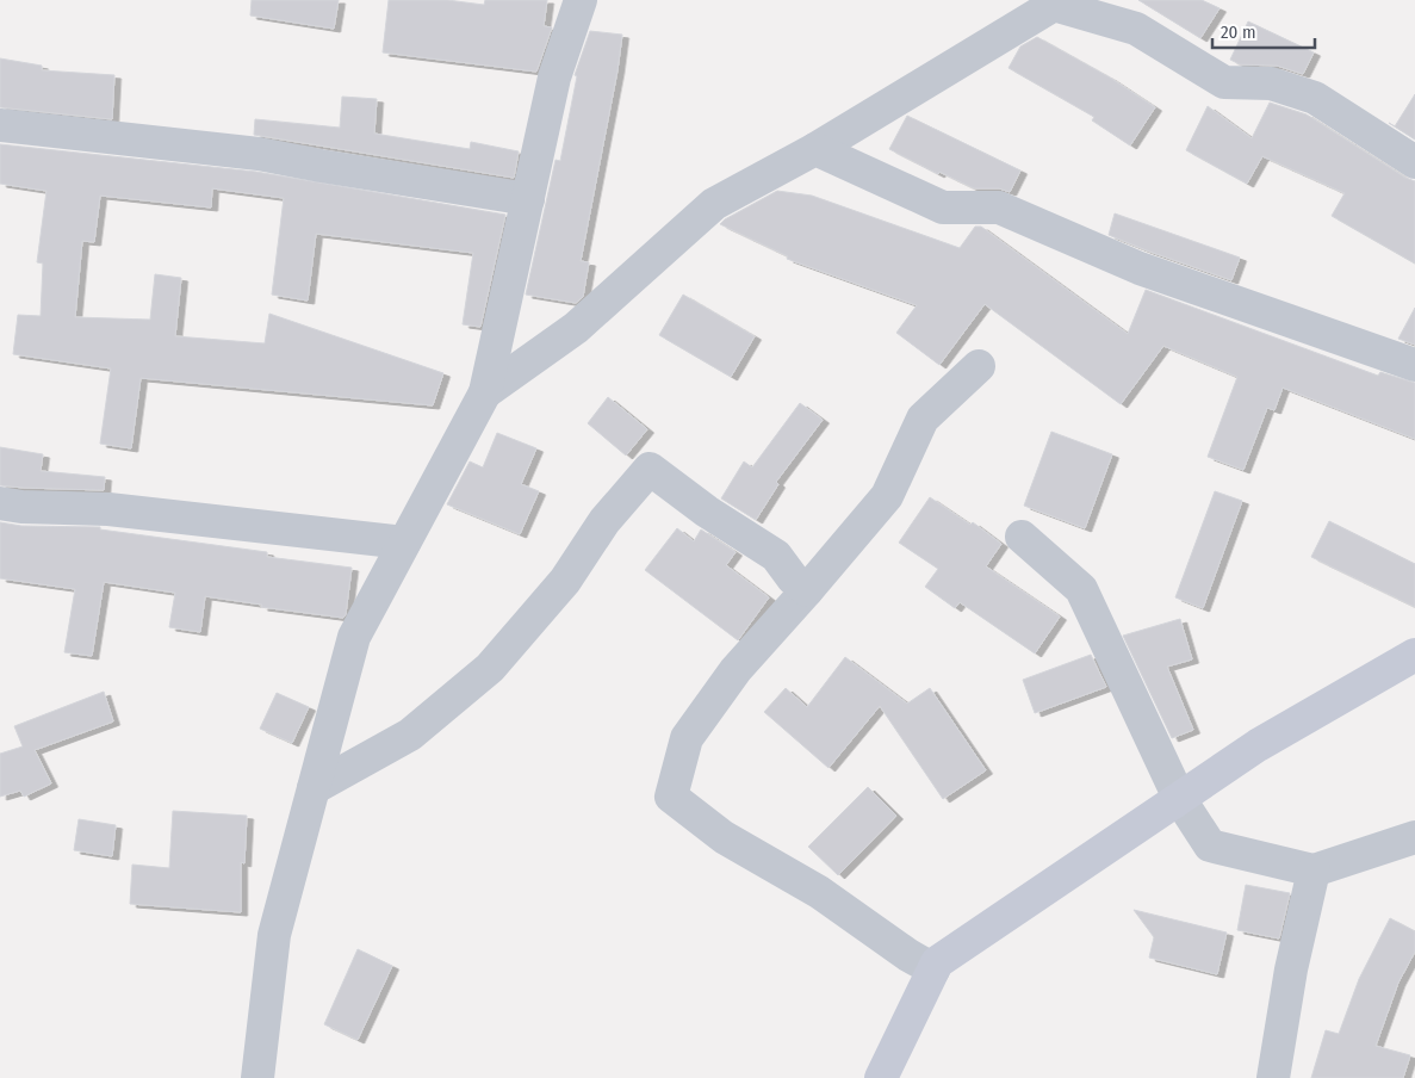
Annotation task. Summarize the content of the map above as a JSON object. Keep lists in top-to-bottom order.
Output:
{
  "scale_bar": "20 m"
}
